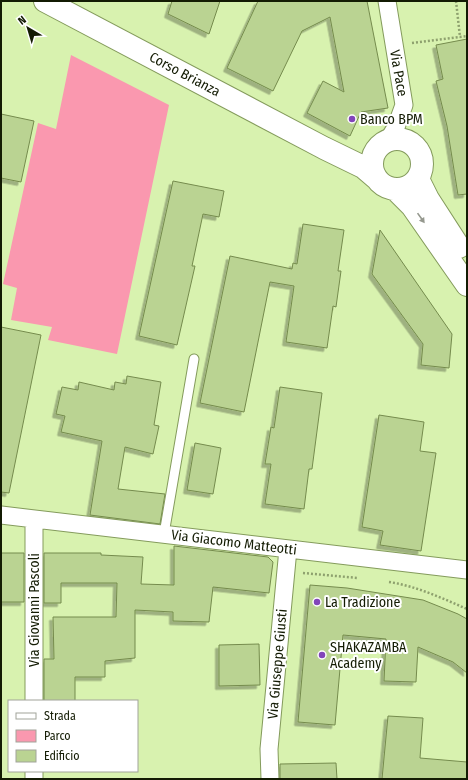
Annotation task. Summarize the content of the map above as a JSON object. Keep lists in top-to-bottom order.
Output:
{
  "streets": {
    "main road": ["Corso Brianza"],
    "street": [
      "Via Pace",
      "Via Giacomo Matteotti",
      "Via Giovanni Pascoli",
      "Via Giuseppe Giusti"
    ]
  },
  "crossings": [
    ["Via Pace", "Corso Brianza"],
    ["Via Giacomo Matteotti", "Via Giovanni Pascoli"],
    ["Via Giacomo Matteotti", "Via Giuseppe Giusti"]
  ],
  "places": ["Banco BPM", "La Tradizione", "SHAKAZAMBA Academy"],
  "legend": ["Strada", "Parco", "Edificio"],
  "north": "top left"
}
